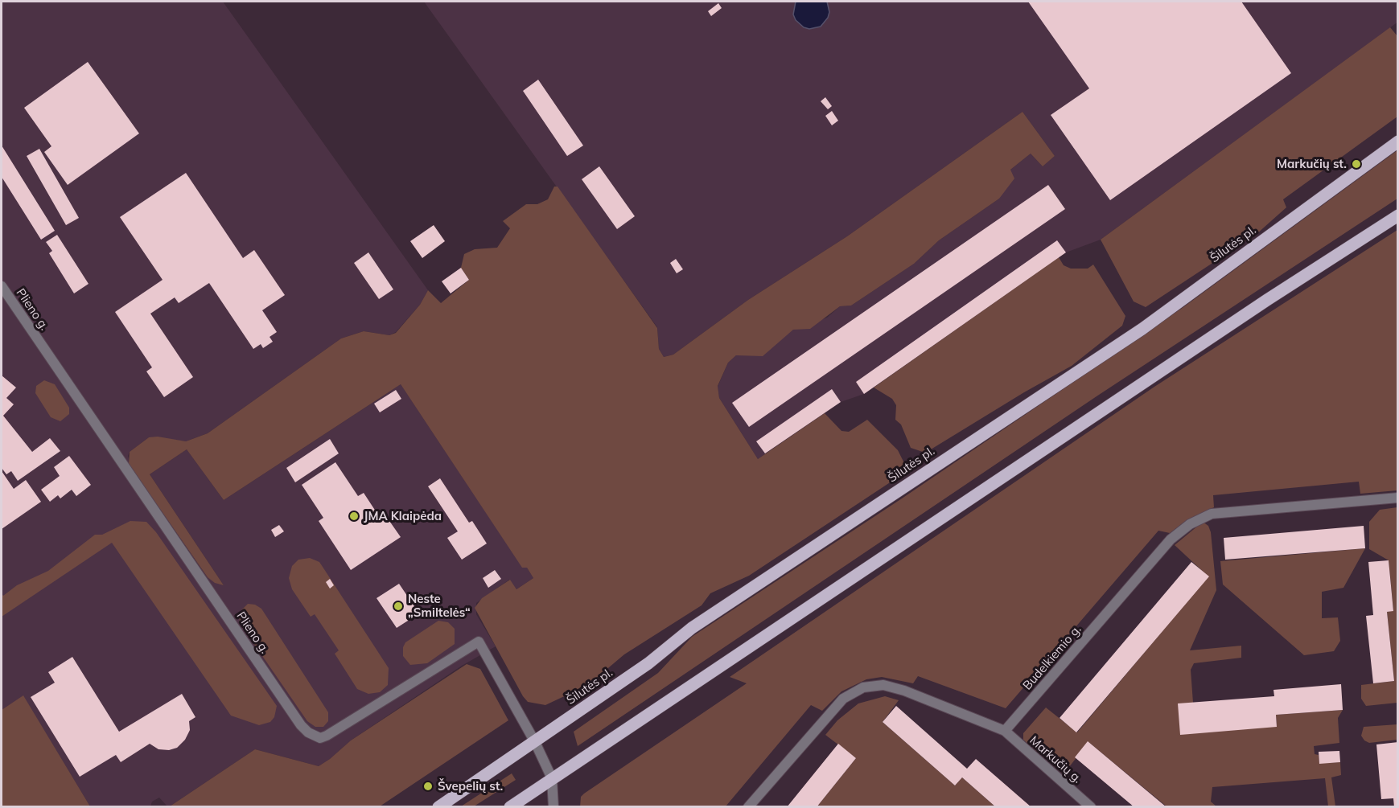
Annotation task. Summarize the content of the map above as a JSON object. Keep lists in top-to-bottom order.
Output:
{
  "streets": {
    "main road": ["Šilutės pl."],
    "street": ["Plieno g.", "Budelkiemio g.", "Markučių g."]
  },
  "crossings": [
    ["Šilutės pl.", "Plieno g."],
    ["Budelkiemio g.", "Markučių g."]
  ],
  "places": [
    "Markučių st.",
    "JMA Klaipėda",
    "Neste „Smiltelės“",
    "Švepelių st."
  ]
}
